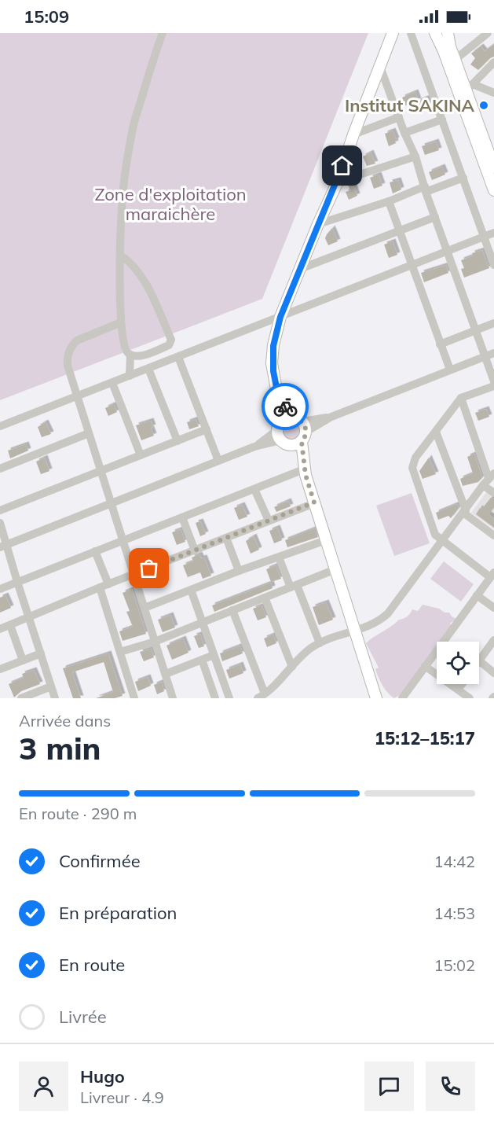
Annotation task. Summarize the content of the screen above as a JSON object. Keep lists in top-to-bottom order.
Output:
{
  "parks": ["Zone d'exploitation maraichère"],
  "places": ["Institut SAKINA"],
  "page": {
    "status": "15:09",
    "heading": ["3 min", "Arrivée dans", "15:12–15:17"],
    "panel": ["Hugo", "Livreur · 4.9"],
    "bar": "En route · 290 m",
    "list": [
      ["Confirmée", "14:42"],
      ["En préparation", "14:53"],
      ["En route", "15:02"],
      "Livrée"
    ]
  }
}
